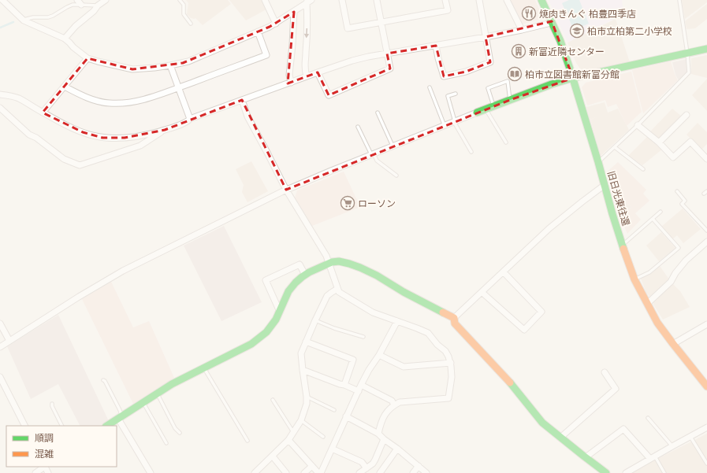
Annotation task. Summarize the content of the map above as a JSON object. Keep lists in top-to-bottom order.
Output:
{
  "streets": {
    "street": ["旧日光東往還"]
  },
  "places": {
    "restaurant": ["焼肉きんぐ 柏豊四季店"],
    "school or university": ["柏市立柏第二小学校"],
    "building": ["新富近隣センター"],
    "library": ["柏市立図書館新富分館"],
    "supermarket": ["ローソン"]
  },
  "legend": ["順調", "混雑"]
}
